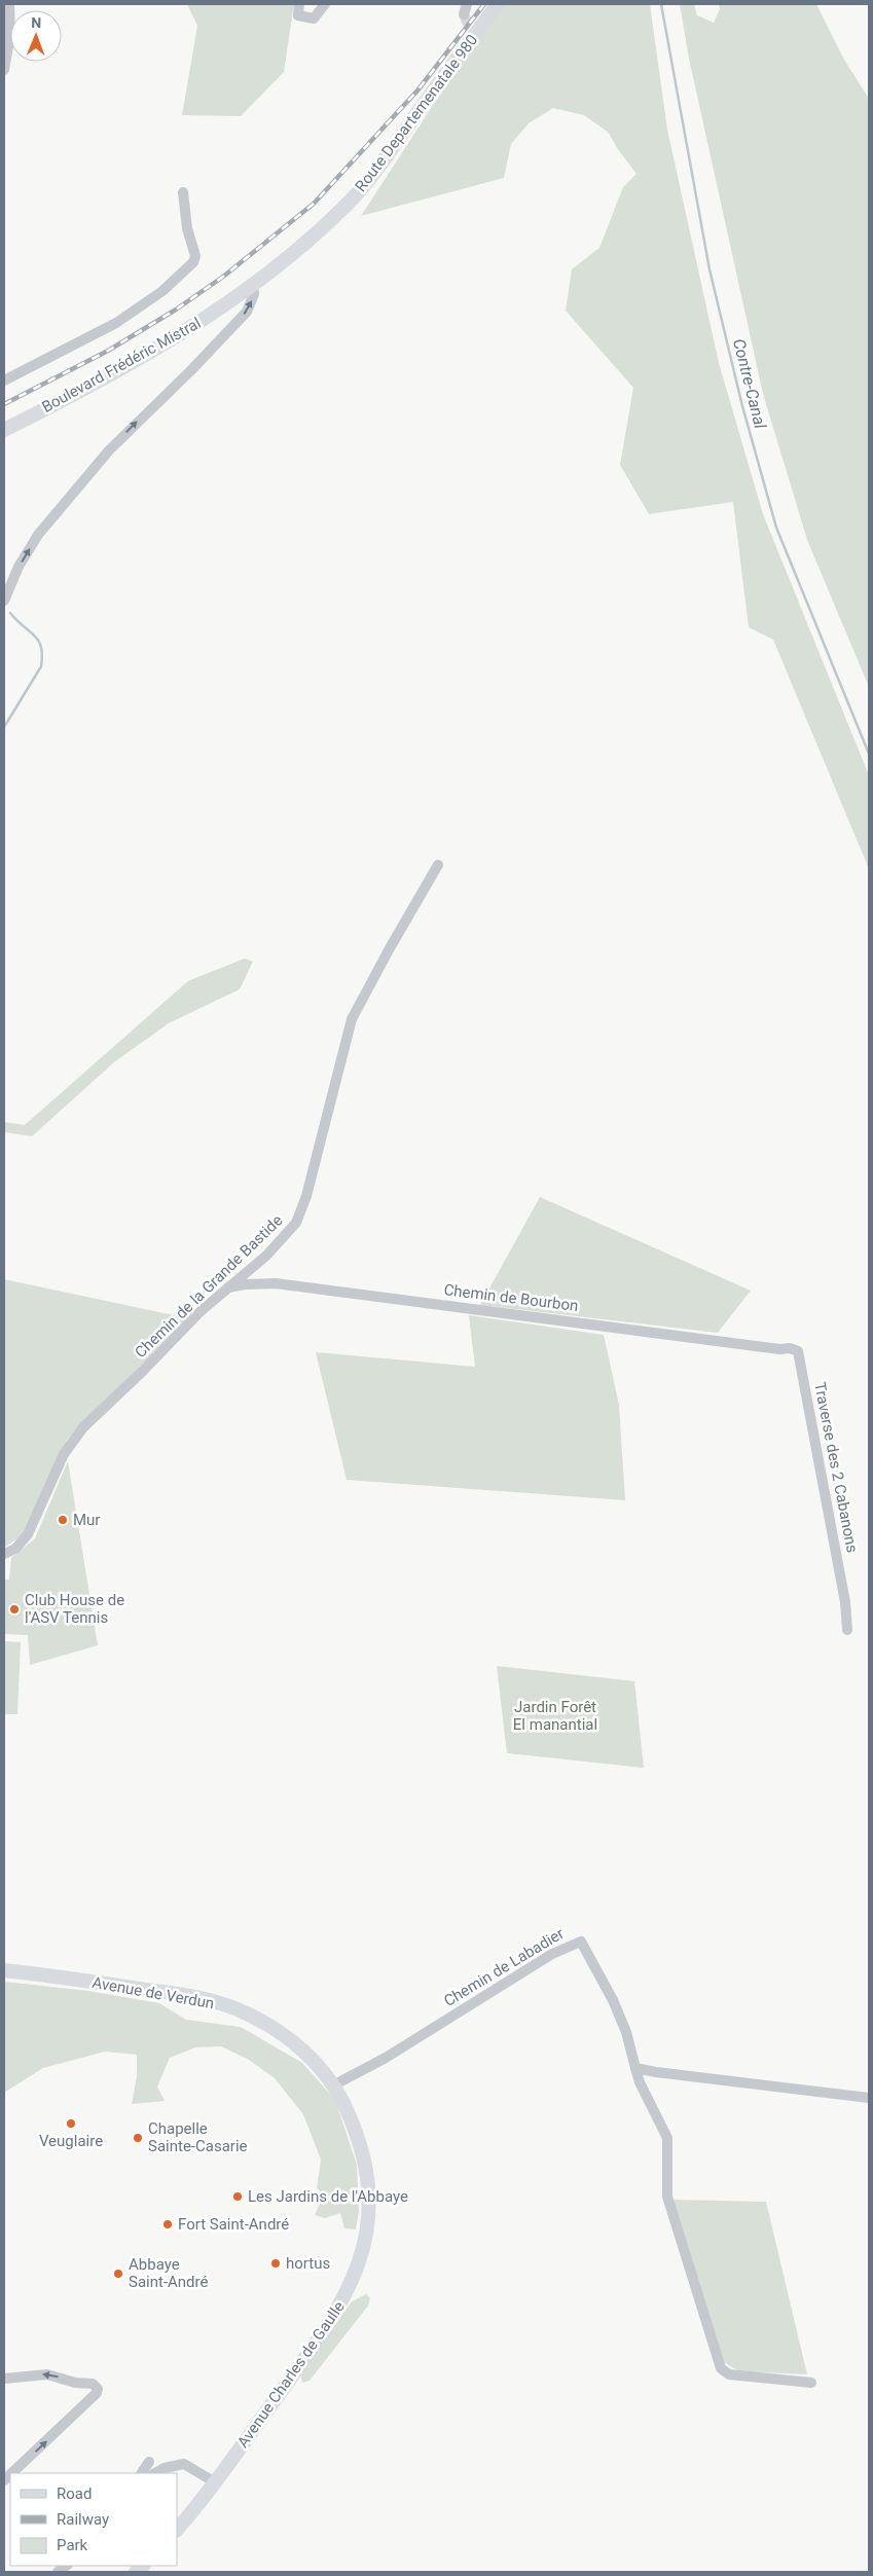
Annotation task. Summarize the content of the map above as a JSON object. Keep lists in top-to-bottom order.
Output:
{
  "streets": {
    "main road": [
      "Route Departemenatale 980",
      "Boulevard Frédéric Mistral",
      "Avenue de Verdun",
      "Avenue Charles de Gaulle"
    ],
    "street": [
      "Chemin de la Grande Bastide",
      "Chemin de Bourbon",
      "Traverse des 2 Cabanons",
      "Chemin de Labadier"
    ]
  },
  "crossings": [
    ["Route Departemenatale 980", "Boulevard Frédéric Mistral"],
    ["Chemin de la Grande Bastide", "Chemin de Bourbon"],
    ["Chemin de Bourbon", "Traverse des 2 Cabanons"],
    ["Chemin de Labadier", "Avenue de Verdun"],
    ["Chemin de Labadier", "Avenue Charles de Gaulle"],
    ["Avenue de Verdun", "Avenue Charles de Gaulle"]
  ],
  "water": ["Contre-Canal"],
  "parks": ["Jardin Forêt El manantial"],
  "places": [
    "Mur",
    "Club House de l'ASV Tennis",
    "Veuglaire",
    "Chapelle Sainte-Casarie",
    "Les Jardins de l'Abbaye",
    "Fort Saint-André",
    "hortus",
    "Abbaye Saint-André"
  ],
  "legend": ["Road", "Railway", "Park"],
  "north": "top"
}
